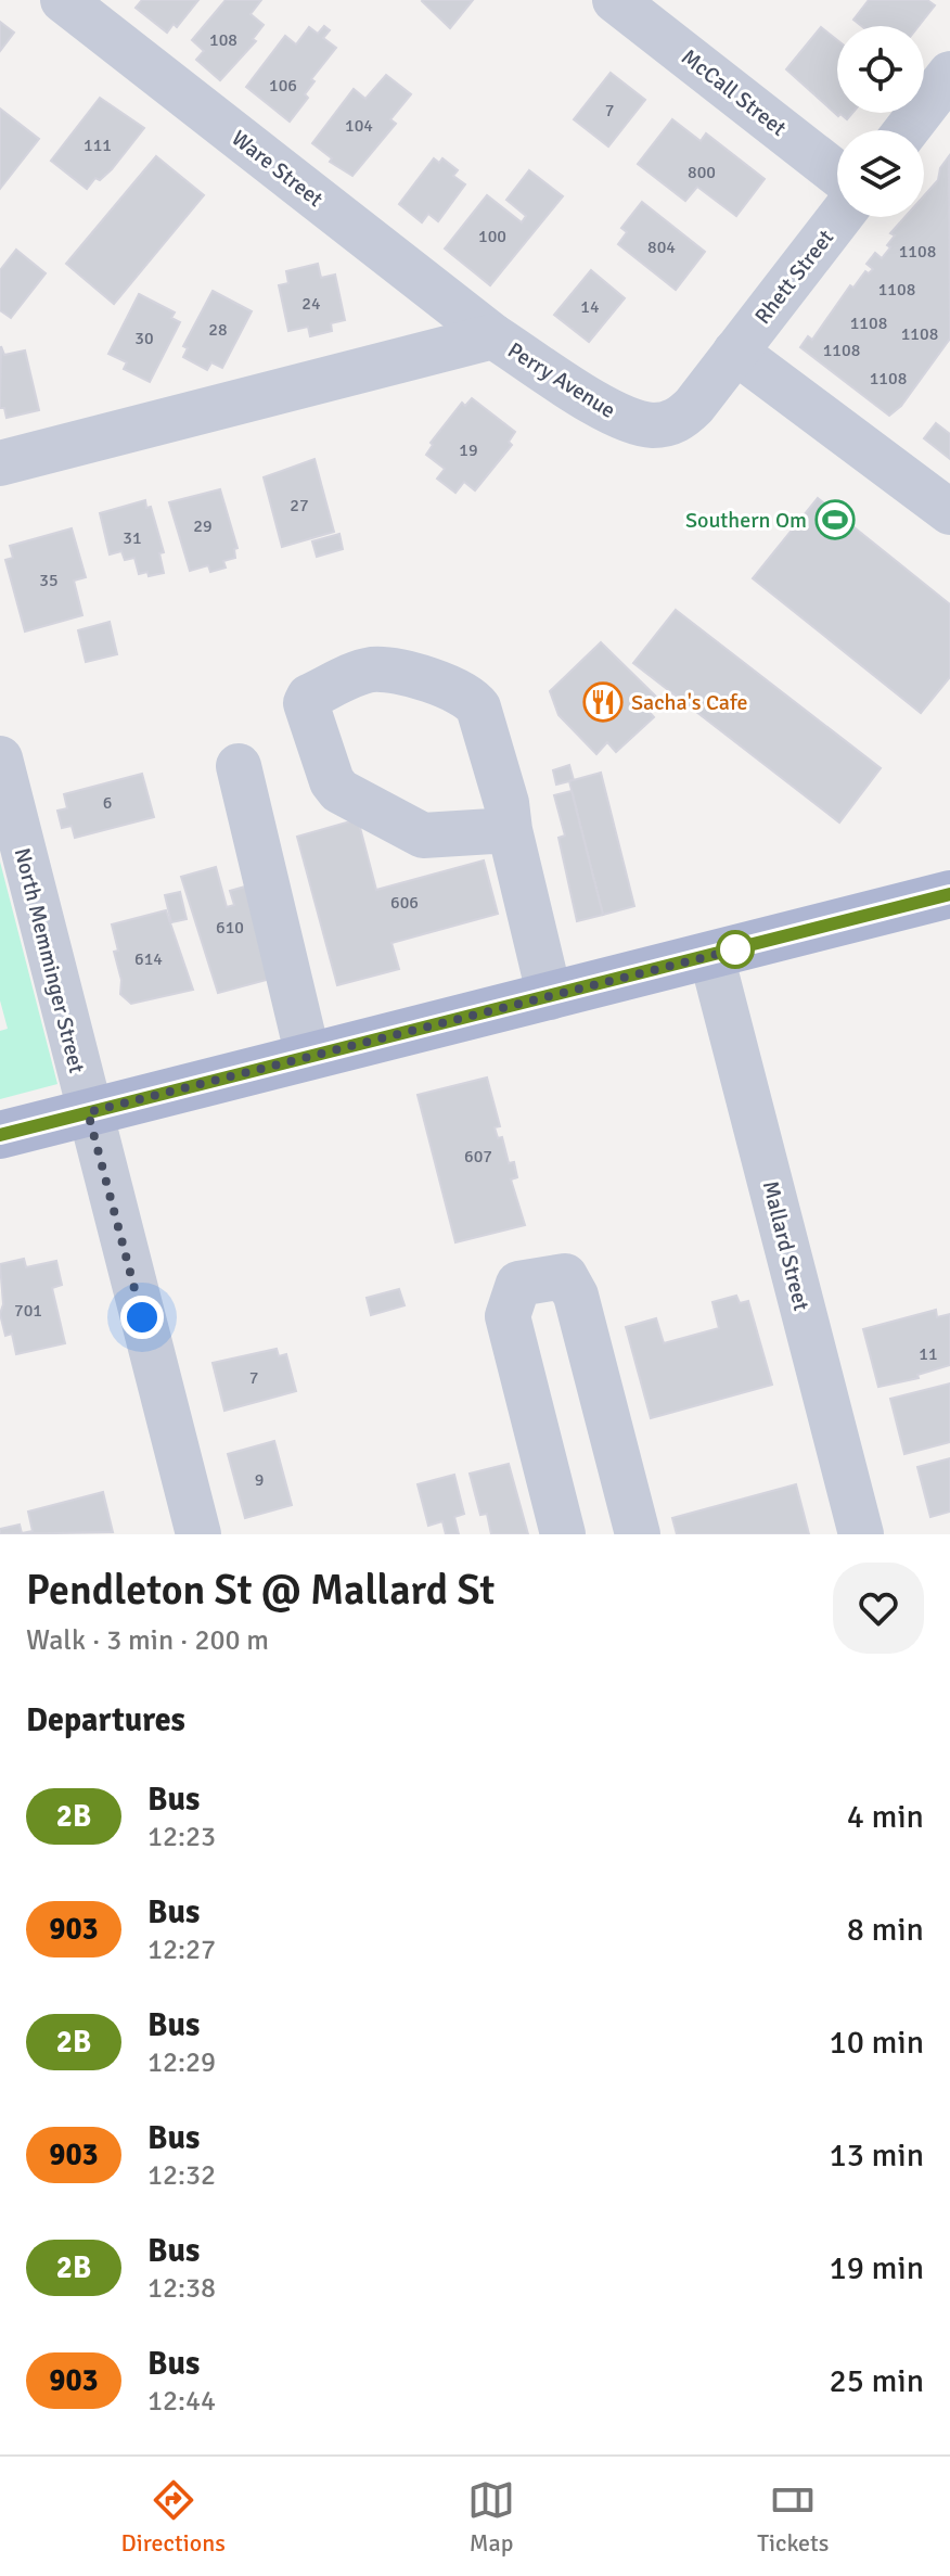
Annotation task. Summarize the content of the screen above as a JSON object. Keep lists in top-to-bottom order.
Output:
{
  "streets": {
    "street": [
      "McCall Street",
      "Ware Street",
      "Rhett Street",
      "Perry Avenue",
      "North Memminger Street",
      "Mallard Street"
    ]
  },
  "crossings": [
    ["Ware Street", "Perry Avenue"],
    ["Rhett Street", "Perry Avenue"]
  ],
  "places": {
    "sports": ["Southern Om"],
    "restaurant": ["Sacha's Cafe"]
  },
  "lines": ["bus line 2B"],
  "house_numbers": [
    "108",
    "106",
    "7",
    "104",
    "111",
    "800",
    "100",
    "804",
    "1108",
    "1108",
    "24",
    "14",
    "1108",
    "28",
    "1108",
    "30",
    "1108",
    "1108",
    "19",
    "27",
    "29",
    "31",
    "35",
    "6",
    "606",
    "610",
    "614",
    "607",
    "701",
    "11",
    "7",
    "9"
  ],
  "page": {
    "heading": [
      ["Pendleton St @ Mallard St", "Walk · 3 min · 200 m"],
      "Departures"
    ],
    "list": [
      {
        "mark": "2B",
        "name": "Bus",
        "note": "12:23",
        "value": "4 min"
      },
      {
        "mark": "903",
        "name": "Bus",
        "note": "12:27",
        "value": "8 min"
      },
      {
        "mark": "2B",
        "name": "Bus",
        "note": "12:29",
        "value": "10 min"
      },
      {
        "mark": "903",
        "name": "Bus",
        "note": "12:32",
        "value": "13 min"
      },
      {
        "mark": "2B",
        "name": "Bus",
        "note": "12:38",
        "value": "19 min"
      },
      {
        "mark": "903",
        "name": "Bus",
        "note": "12:44",
        "value": "25 min"
      }
    ],
    "tabs": ["Directions", "Map", "Tickets"]
  }
}
